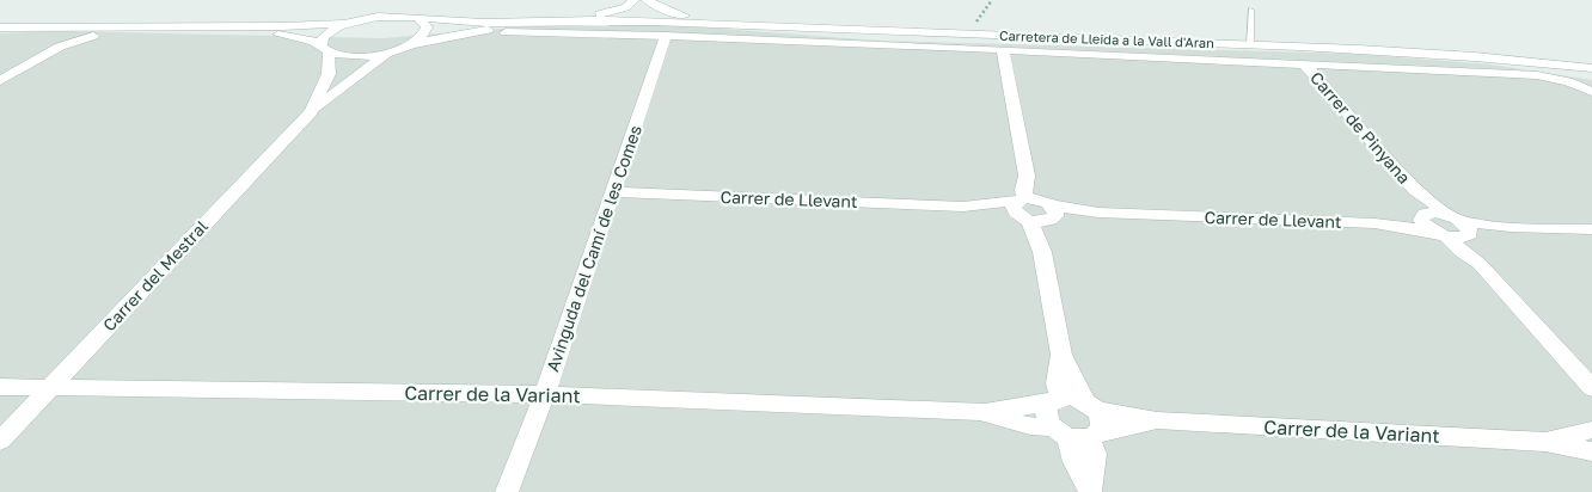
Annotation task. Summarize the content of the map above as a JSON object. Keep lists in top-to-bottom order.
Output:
{
  "streets": {
    "street": [
      "Carretera de Lleida a la Vall d'Aran",
      "Carrer de Pinyana",
      "Carrer de Llevant",
      "Avinguda del Camí de les Comes",
      "Carrer del Mestral",
      "Carrer de la Variant"
    ]
  },
  "crossings": [
    ["Carrer de Pinyana", "Carrer de Llevant"],
    ["Carrer de Llevant", "Avinguda del Camí de les Comes"],
    ["Avinguda del Camí de les Comes", "Carrer de la Variant"],
    ["Carrer del Mestral", "Carrer de la Variant"]
  ]
}
